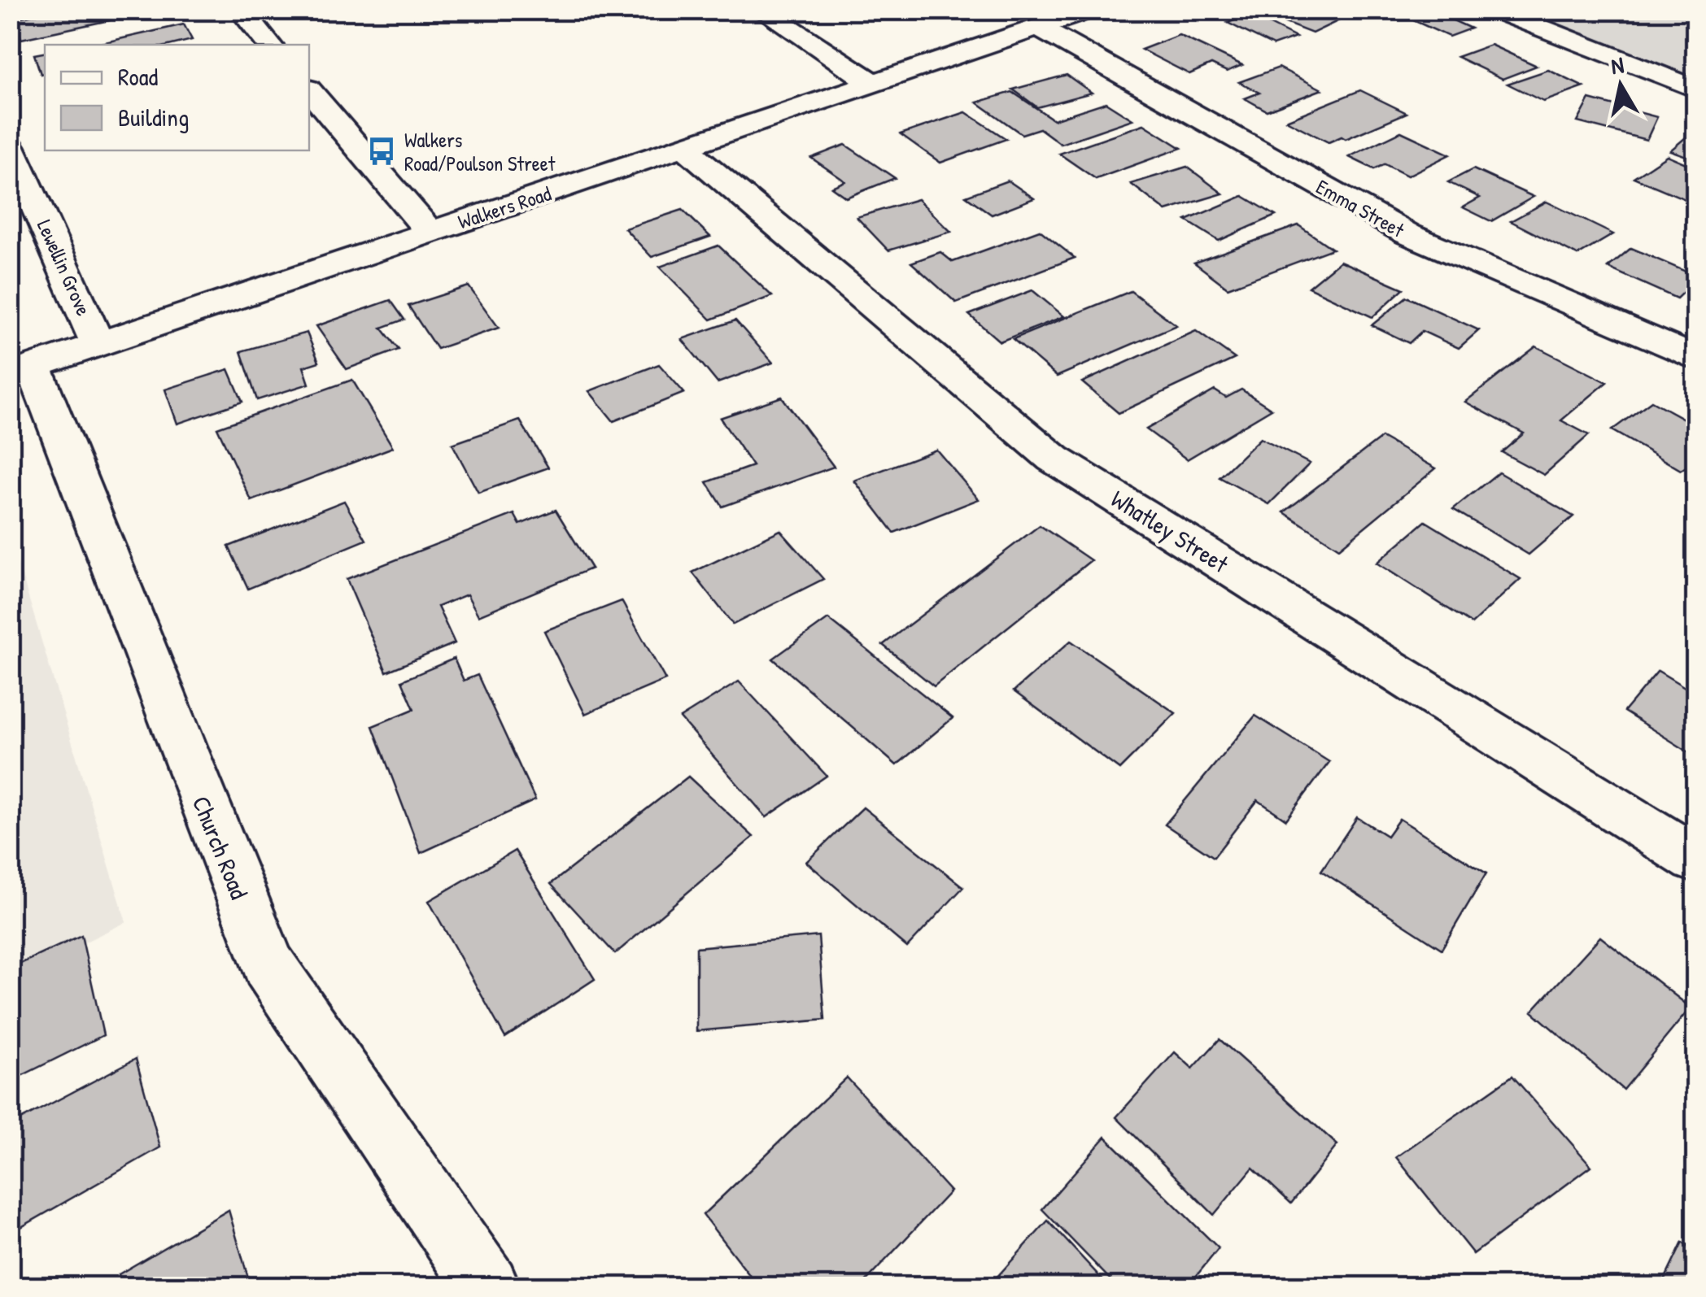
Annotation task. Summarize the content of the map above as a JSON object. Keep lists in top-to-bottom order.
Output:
{
  "streets": {
    "street": [
      "Walkers Road",
      "Emma Street",
      "Lewellin Grove",
      "Whatley Street",
      "Church Road"
    ]
  },
  "crossings": [
    ["Walkers Road", "Emma Street"],
    ["Walkers Road", "Lewellin Grove"],
    ["Walkers Road", "Whatley Street"],
    ["Walkers Road", "Church Road"]
  ],
  "places": {
    "bus stop": ["Walkers Road/Poulson Street"]
  },
  "legend": ["Road", "Building"],
  "north": "top"
}
